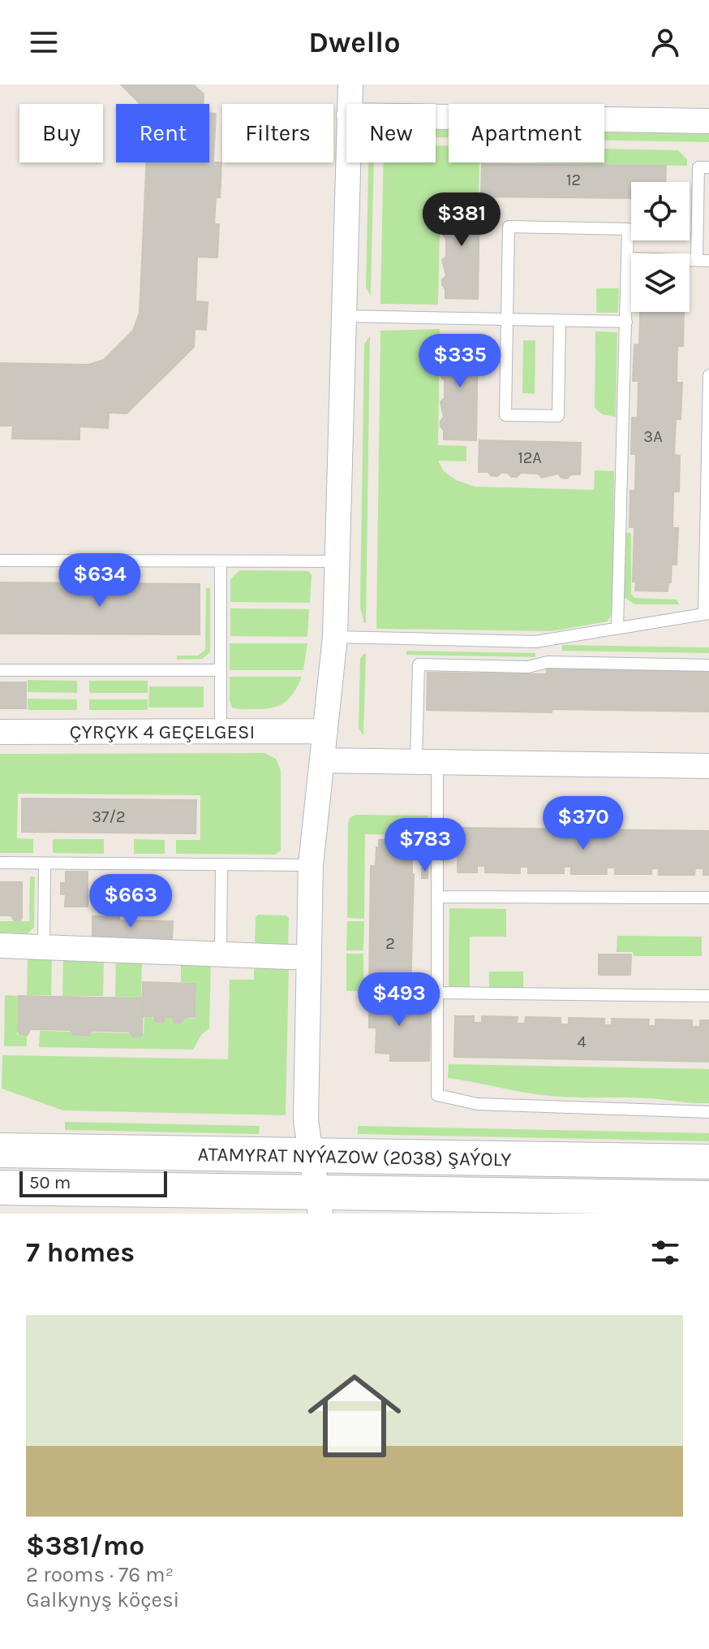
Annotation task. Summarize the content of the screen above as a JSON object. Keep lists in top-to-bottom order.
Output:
{
  "streets": {
    "main road": ["ATAMYRAT NYÝAZOW (2038) ŞAÝOLY"],
    "street": ["ÇYRÇYK 4 GEÇELGESI"]
  },
  "house_numbers": [
    "12",
    "3A",
    "12A",
    "37/2",
    "2",
    "4"
  ],
  "scale_bar": "50 m",
  "page": {
    "header": "Dwello",
    "chip": [
      "Buy",
      "Rent",
      "Filters",
      "New",
      "Apartment"
    ],
    "price": [
      "$381",
      "$335",
      "$634",
      "$370",
      "$783",
      "$663",
      "$493"
    ],
    "scale": "50 m",
    "heading": "7 homes",
    "list": [
      {
        "name": "$381/mo",
        "note": "2 rooms · 76 m² · Galkynyş köçesi"
      }
    ]
  }
}
